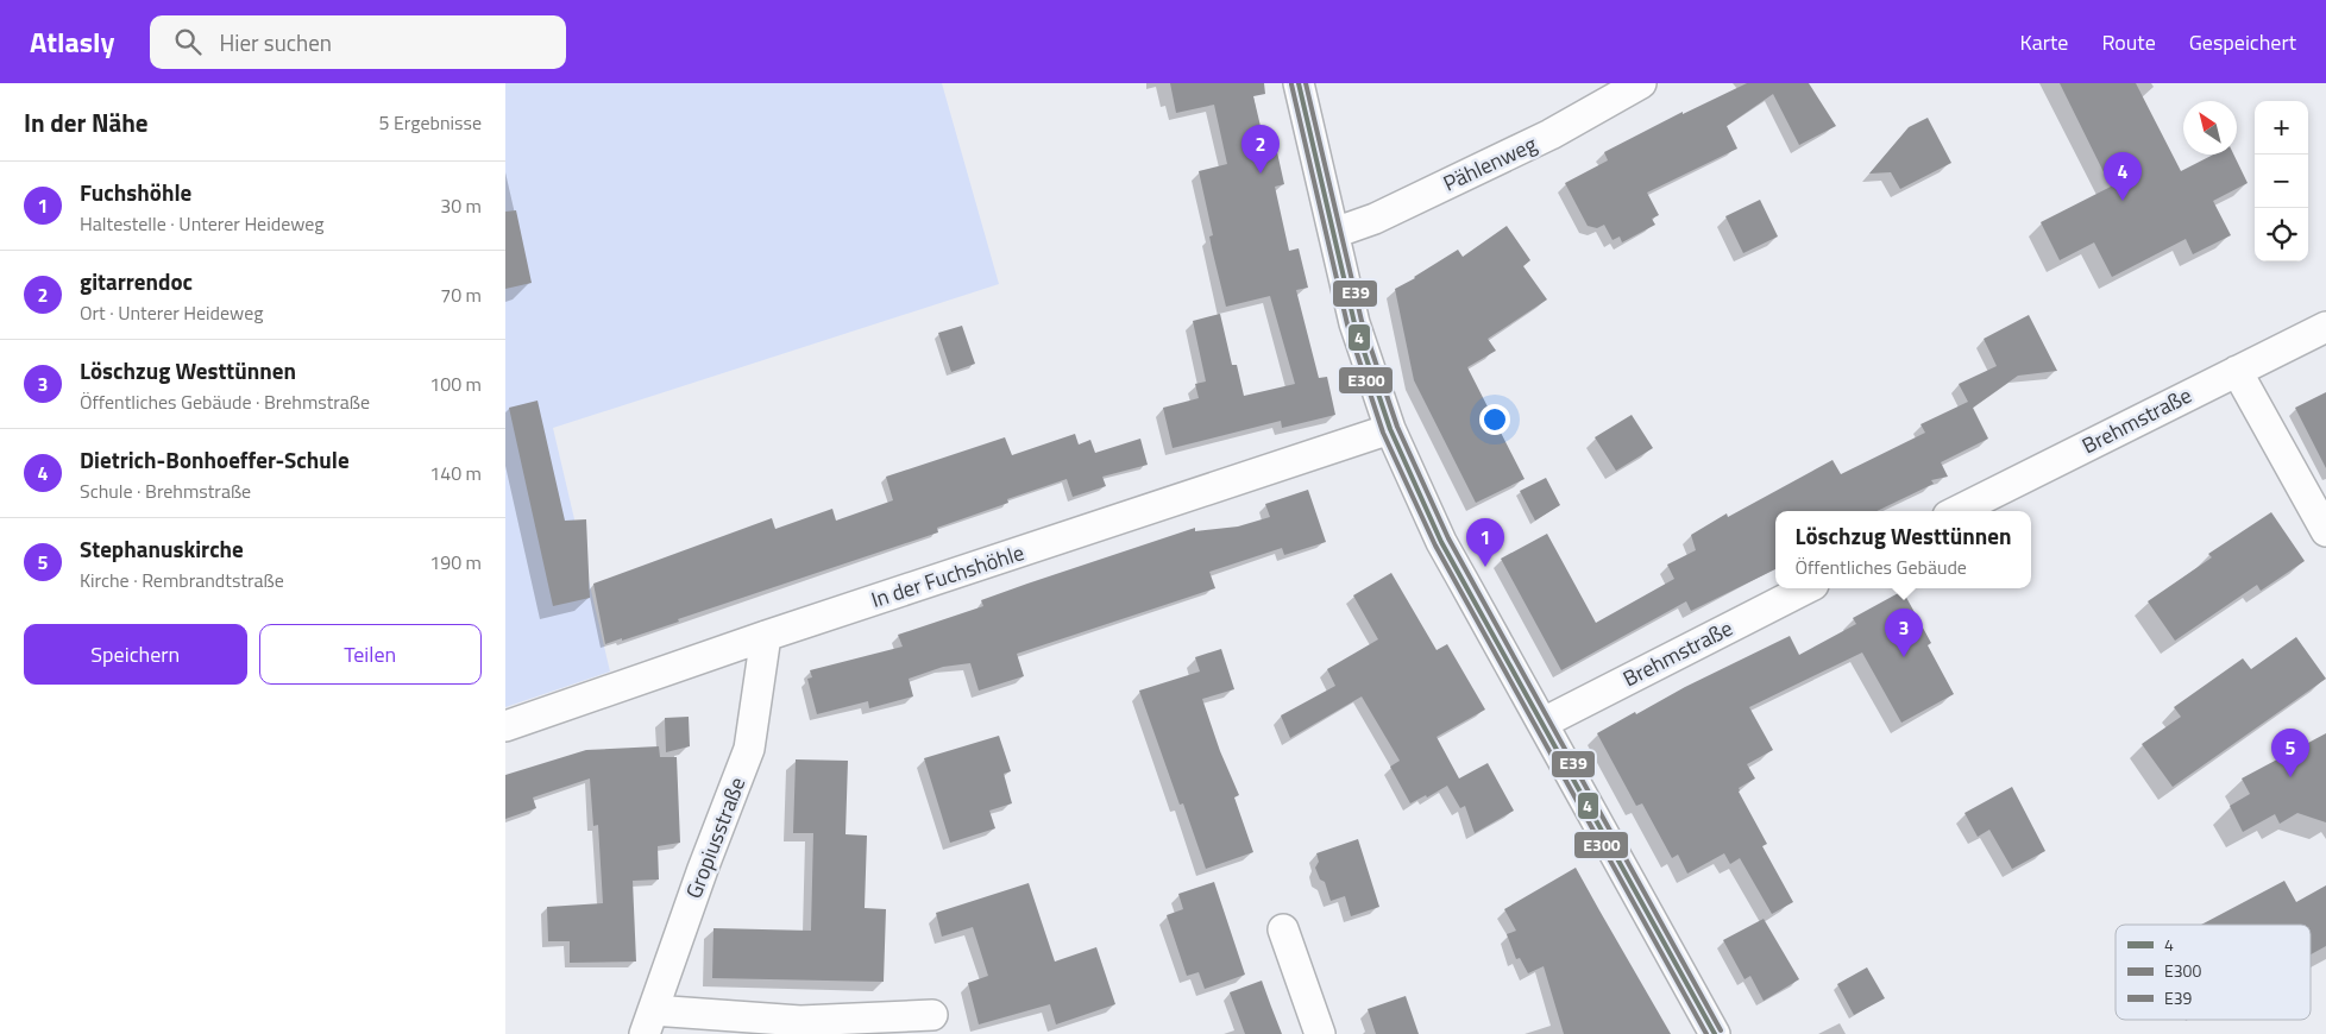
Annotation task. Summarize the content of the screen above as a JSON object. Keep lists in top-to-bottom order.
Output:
{
  "streets": {
    "street": [
      "Pählenweg",
      "Brehmstraße",
      "In der Fuchshöhle",
      "Gropiusstraße"
    ]
  },
  "crossings": [
    ["In der Fuchshöhle", "Gropiusstraße"]
  ],
  "lines": ["transit line 4", "transit line E39", "transit line E300"],
  "legend": ["4", "E300", "E39"],
  "north": "top left",
  "page": {
    "header": "Atlasly",
    "search": "Hier suchen",
    "nav": ["Karte", "Route", "Gespeichert"],
    "heading": ["In der Nähe", "5 Ergebnisse"],
    "map_buttons": ["+", "−"],
    "pins": [
      "2",
      "4",
      "1",
      "3",
      "5"
    ],
    "list": [
      {
        "mark": "1",
        "name": "Fuchshöhle",
        "note": "Haltestelle · Unterer Heideweg",
        "value": "30 m"
      },
      {
        "mark": "2",
        "name": "gitarrendoc",
        "note": "Ort · Unterer Heideweg",
        "value": "70 m"
      },
      {
        "mark": "3",
        "name": "Löschzug Westtünnen",
        "note": "Öffentliches Gebäude · Brehmstraße",
        "value": "100 m"
      },
      {
        "mark": "4",
        "name": "Dietrich-Bonhoeffer-Schule",
        "note": "Schule · Brehmstraße",
        "value": "140 m"
      },
      {
        "mark": "5",
        "name": "Stephanuskirche",
        "note": "Kirche · Rembrandtstraße",
        "value": "190 m"
      }
    ],
    "popup": ["Löschzug Westtünnen", "Öffentliches Gebäude"],
    "buttons": ["Speichern", "Teilen"]
  }
}
